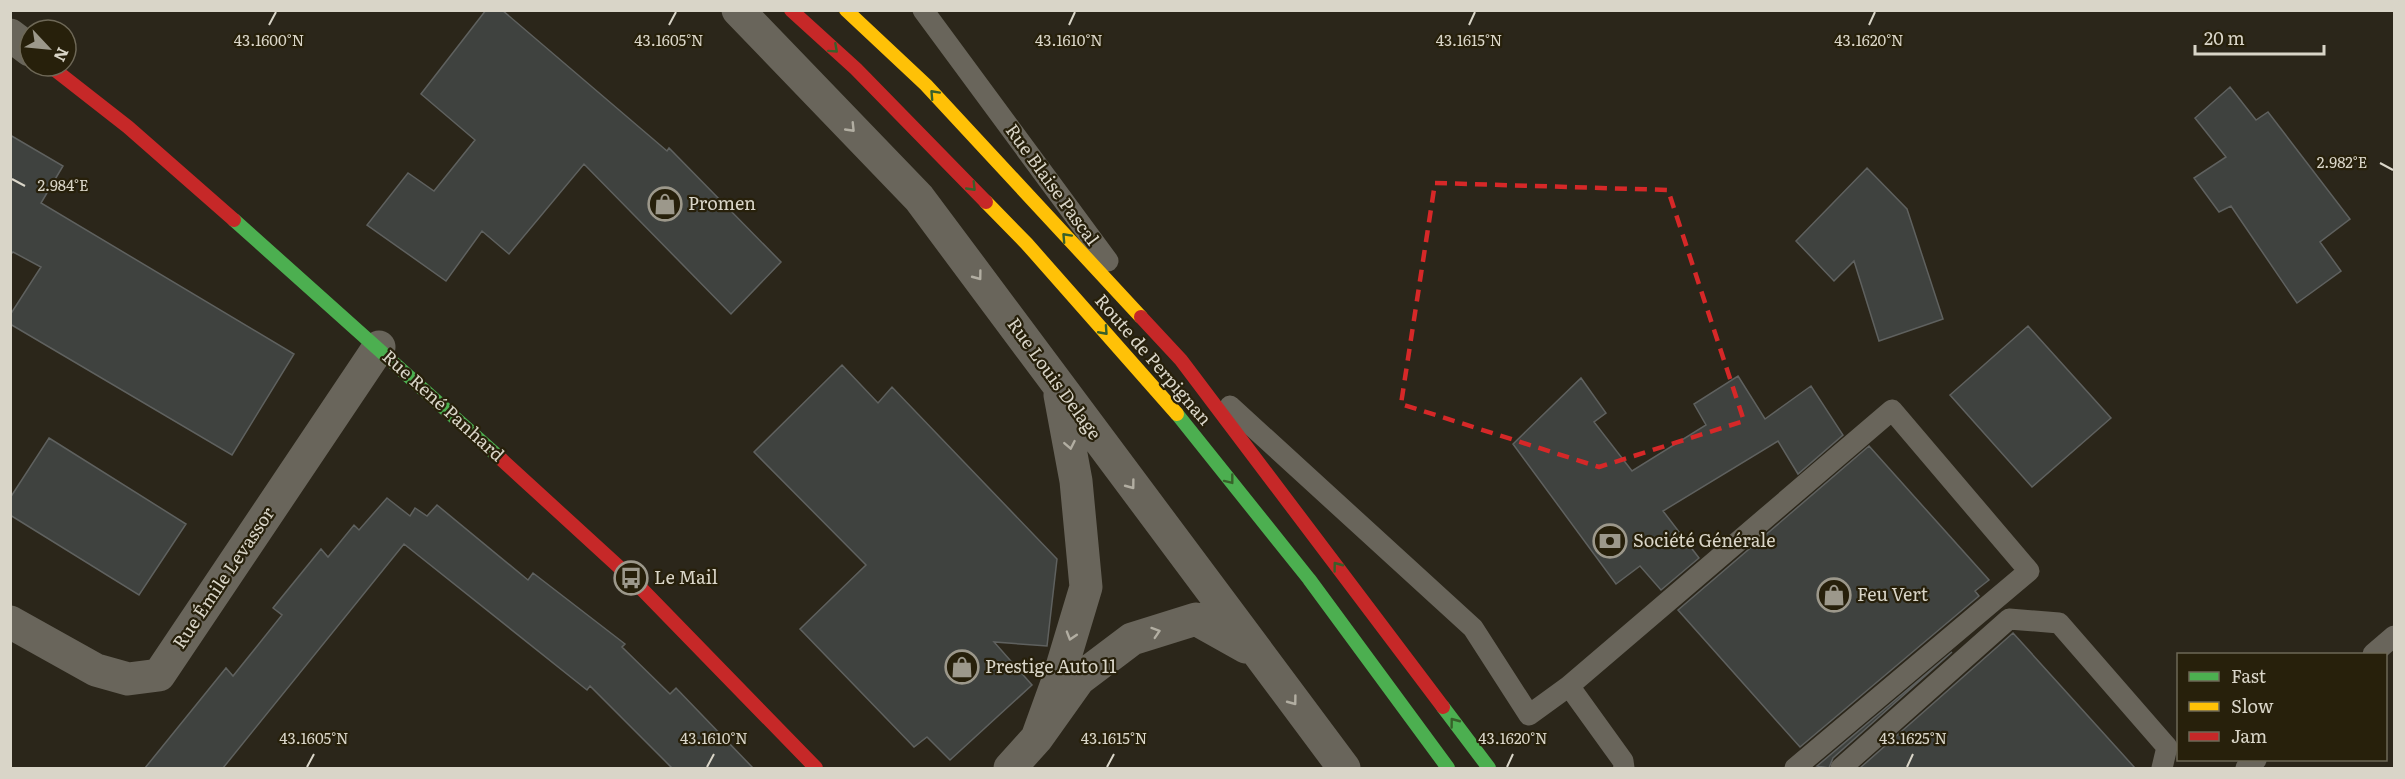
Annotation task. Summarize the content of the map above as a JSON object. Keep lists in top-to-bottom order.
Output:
{
  "streets": {
    "main road": ["Route de Perpignan", "Rue René Panhard"],
    "street": ["Rue Louis Delage", "Rue Émile Levassor"],
    "lane": ["Rue Blaise Pascal"]
  },
  "crossings": [
    ["Rue Blaise Pascal", "Route de Perpignan"],
    ["Rue René Panhard", "Rue Émile Levassor"]
  ],
  "one_way": ["Rue Louis Delage"],
  "places": {
    "shop": ["Promen", "Feu Vert", "Prestige Auto 11"],
    "bank": ["Société Générale"],
    "bus stop": ["Le Mail"]
  },
  "legend": ["Fast", "Slow", "Jam"],
  "scale_bar": "20 m",
  "north": "bottom right",
  "coordinates": [
    "43.1600°N",
    "43.1605°N",
    "43.1610°N",
    "43.1615°N",
    "43.1620°N",
    "2.982°E",
    "2.984°E",
    "43.1625°N"
  ]
}
